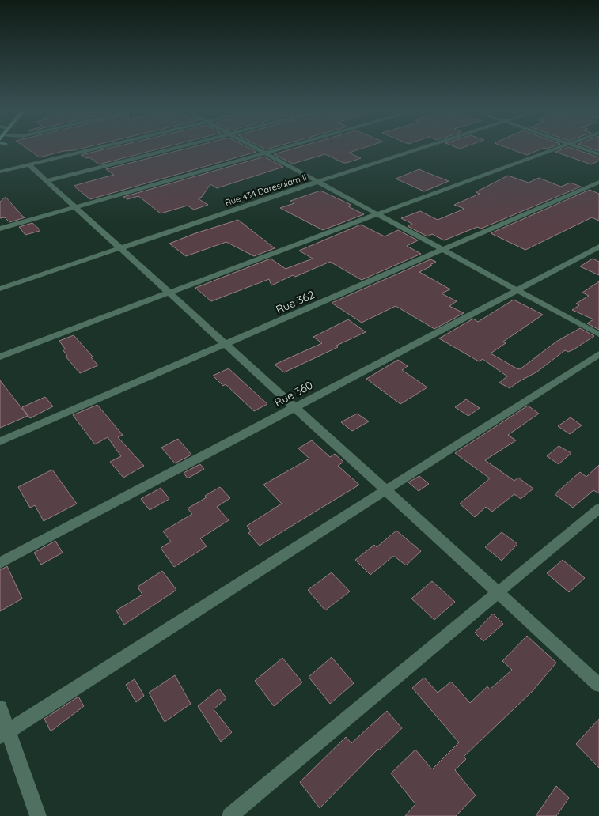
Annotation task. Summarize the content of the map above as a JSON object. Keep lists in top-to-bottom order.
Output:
{
  "streets": {
    "street": ["Rue 434 Daresalam II", "Rue 362", "Rue 360"]
  }
}
